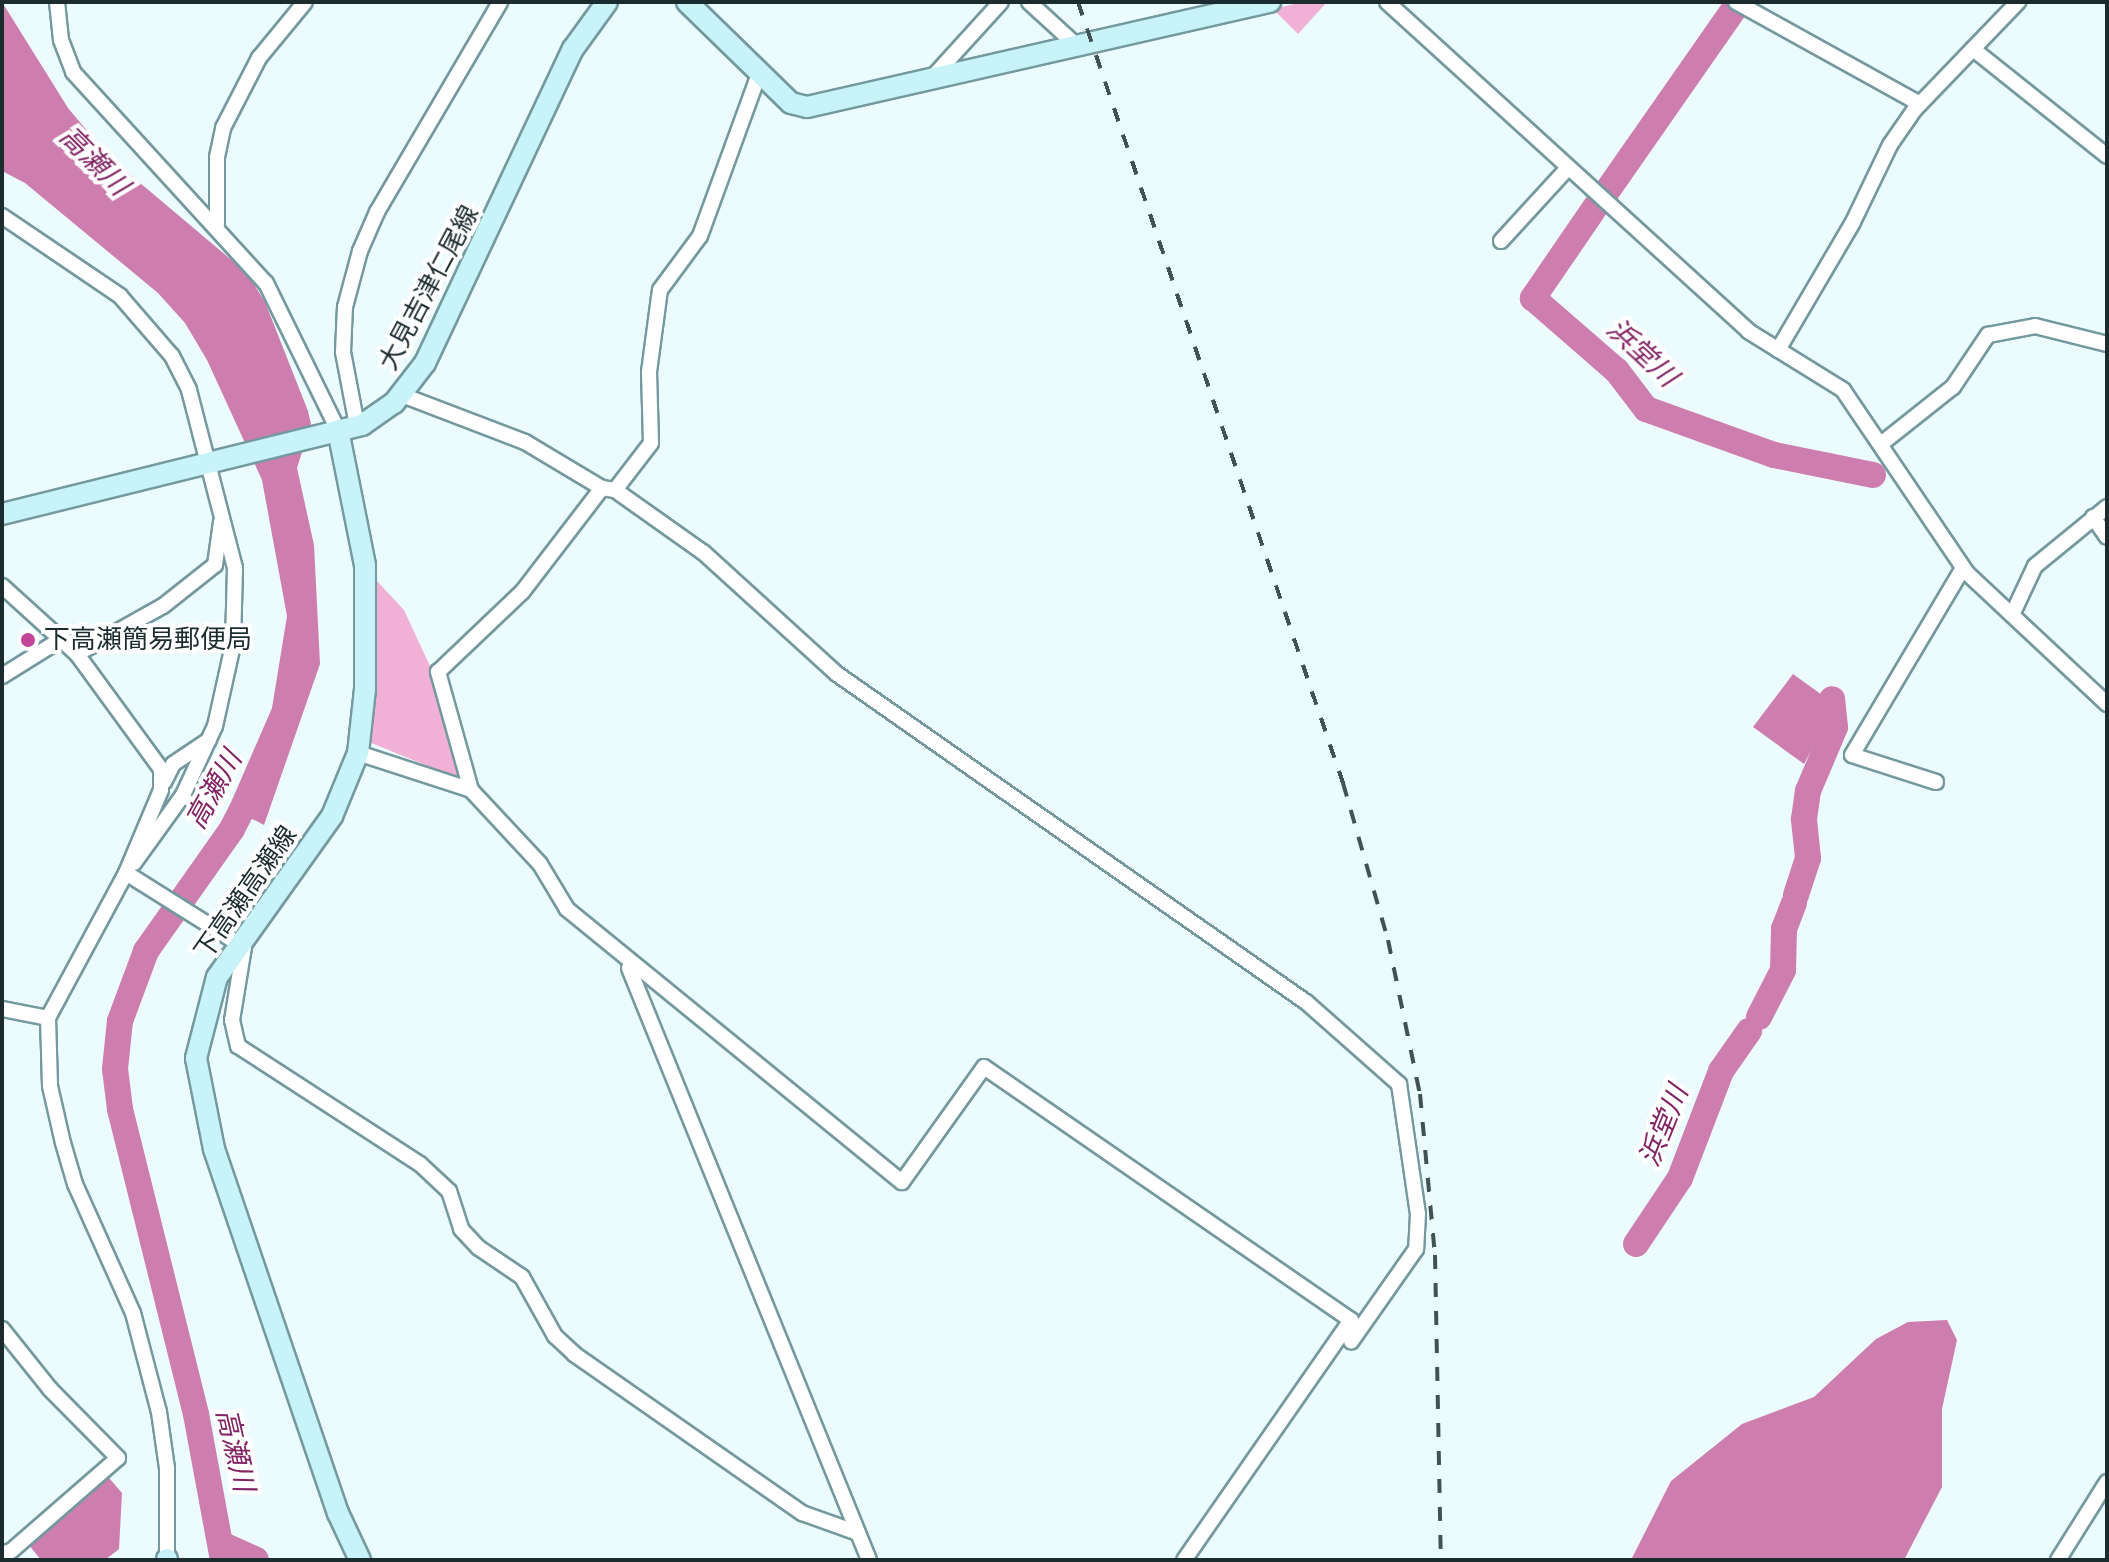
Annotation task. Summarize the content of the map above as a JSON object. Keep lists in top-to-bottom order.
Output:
{
  "streets": {
    "main road": ["大見吉津仁尾線", "下高瀬高瀬線"]
  },
  "crossings": [
    ["大見吉津仁尾線", "下高瀬高瀬線"]
  ],
  "water": ["高瀬川", "浜堂川"],
  "places": ["下高瀬簡易郵便局"]
}
